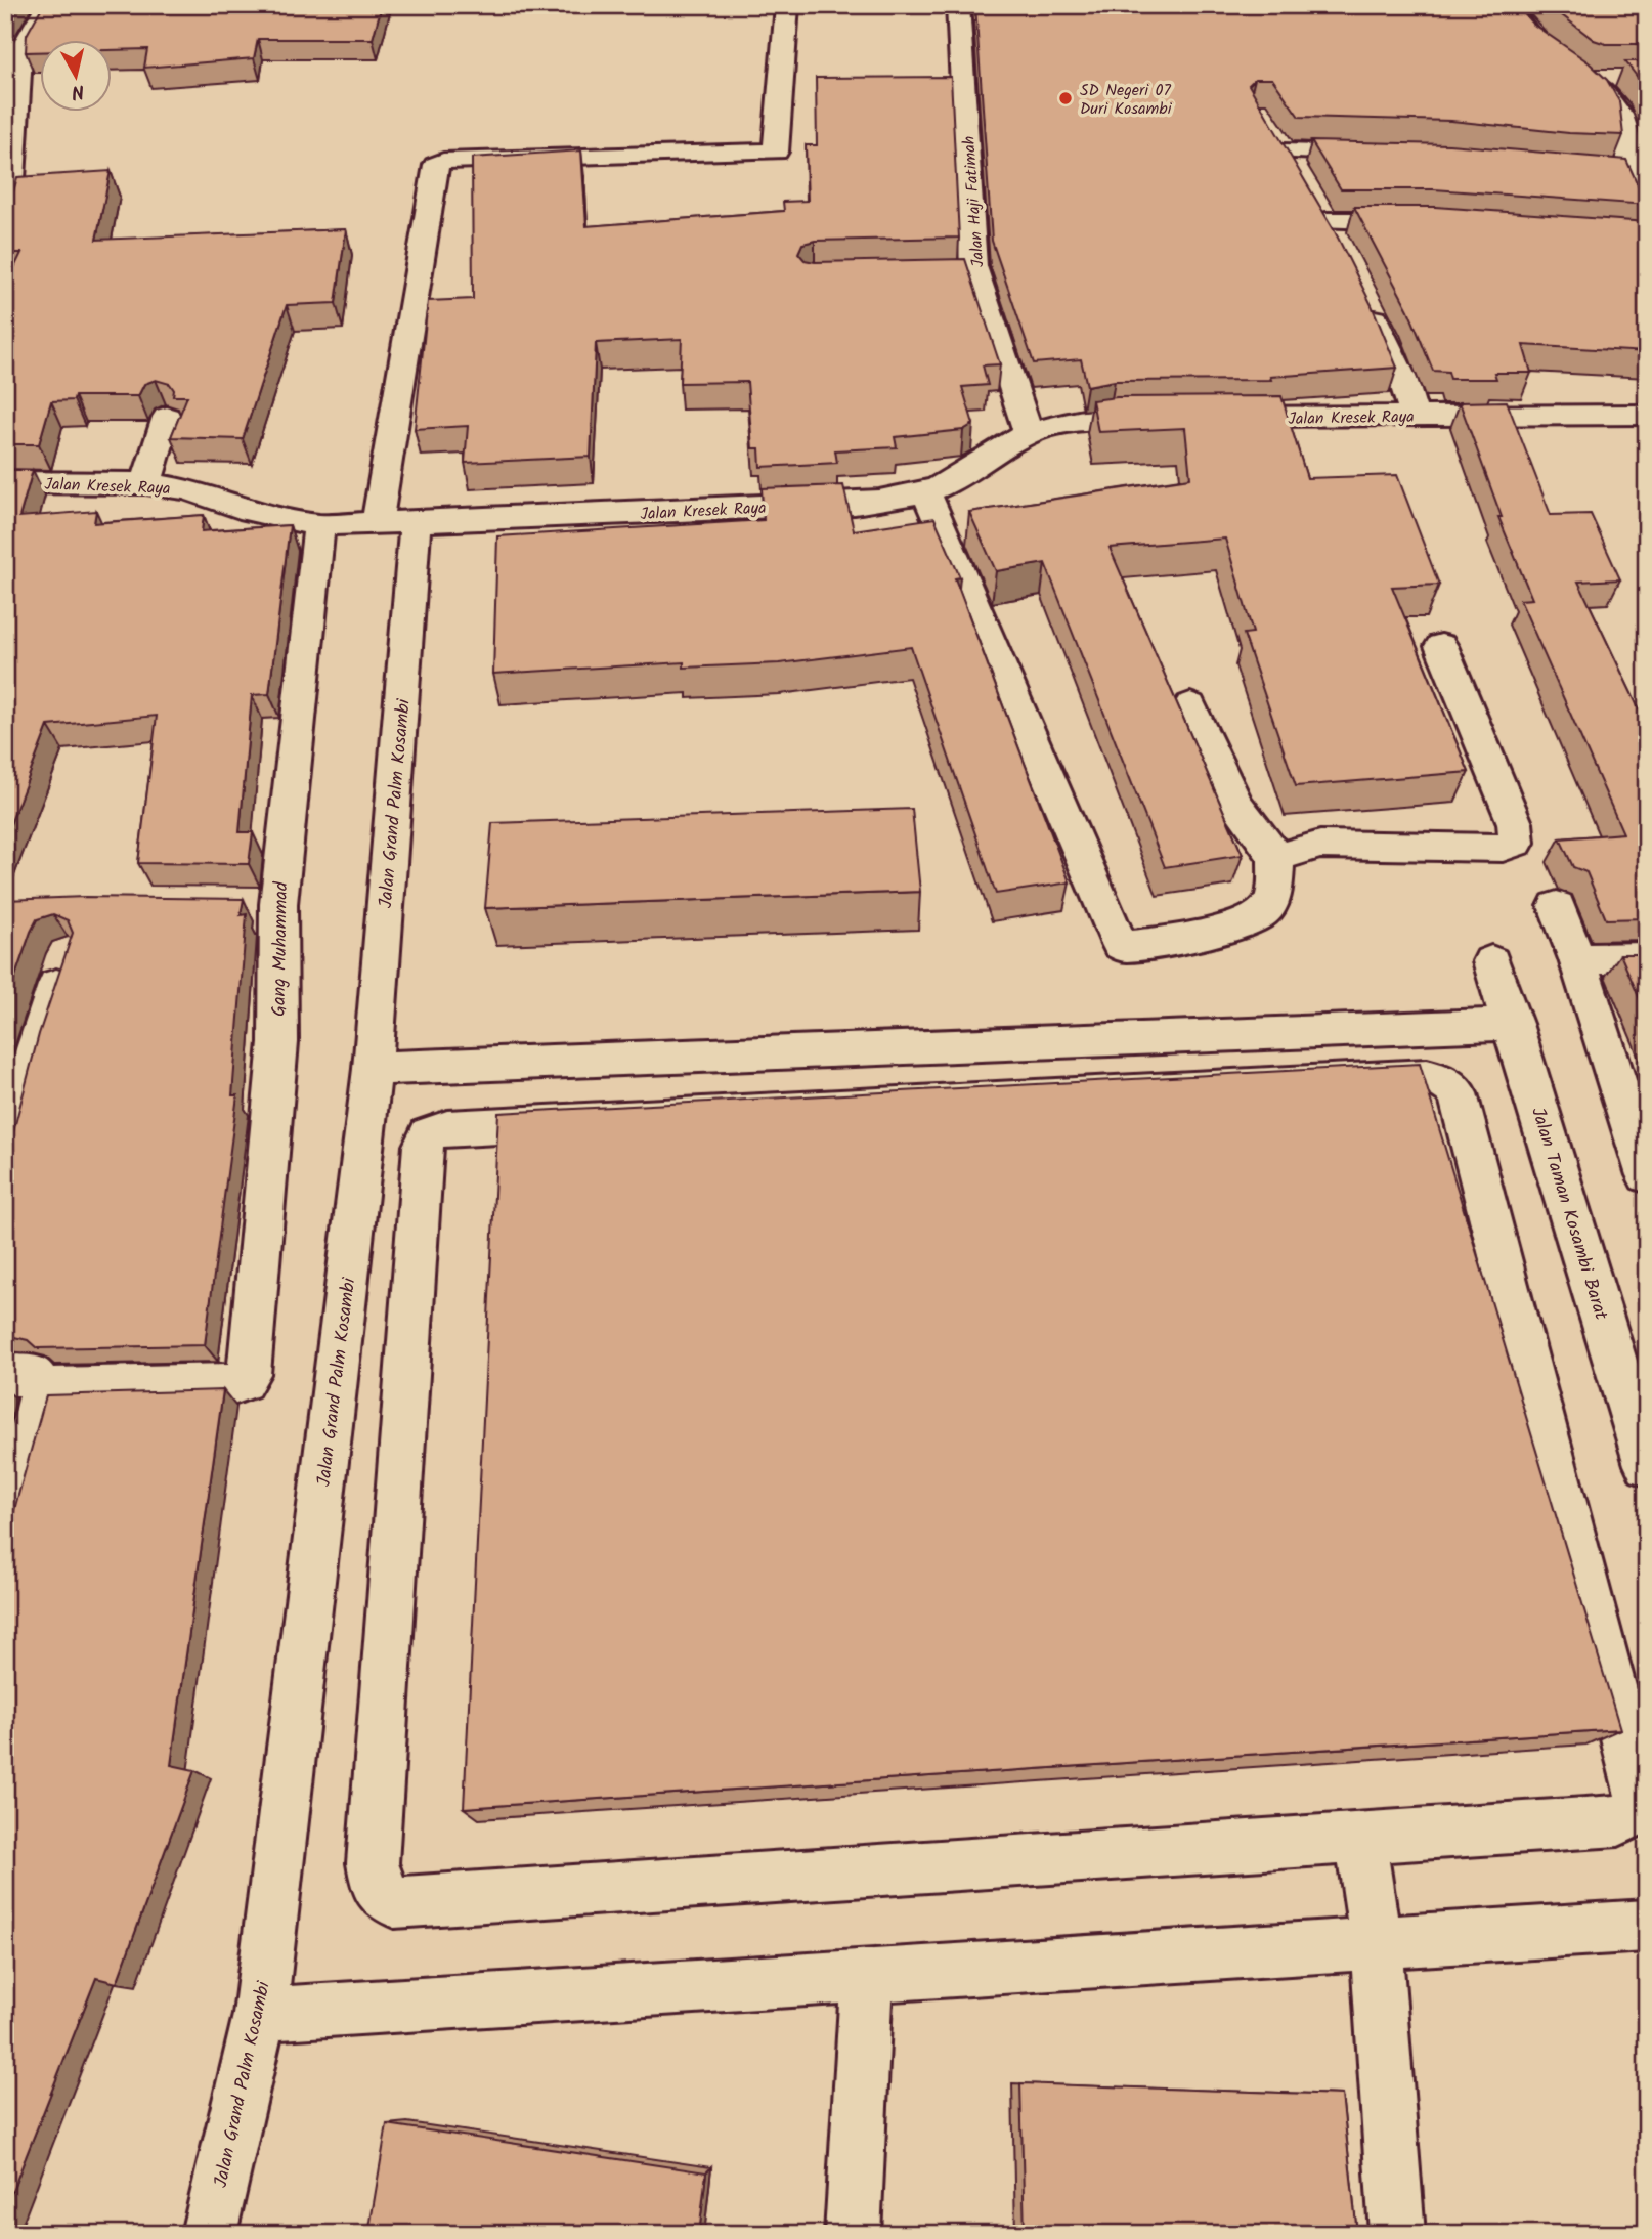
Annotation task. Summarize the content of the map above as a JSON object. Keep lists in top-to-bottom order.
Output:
{
  "streets": {
    "street": [
      "Jalan Haji Fatimah",
      "Jalan Kresek Raya",
      "Jalan Grand Palm Kosambi",
      "Gang Muhammad",
      "Jalan Taman Kosambi Barat"
    ]
  },
  "crossings": [
    ["Jalan Haji Fatimah", "Jalan Kresek Raya"],
    ["Jalan Kresek Raya", "Jalan Grand Palm Kosambi"],
    ["Jalan Kresek Raya", "Gang Muhammad"]
  ],
  "places": ["SD Negeri 07 Duri Kosambi"],
  "north": "bottom"
}
